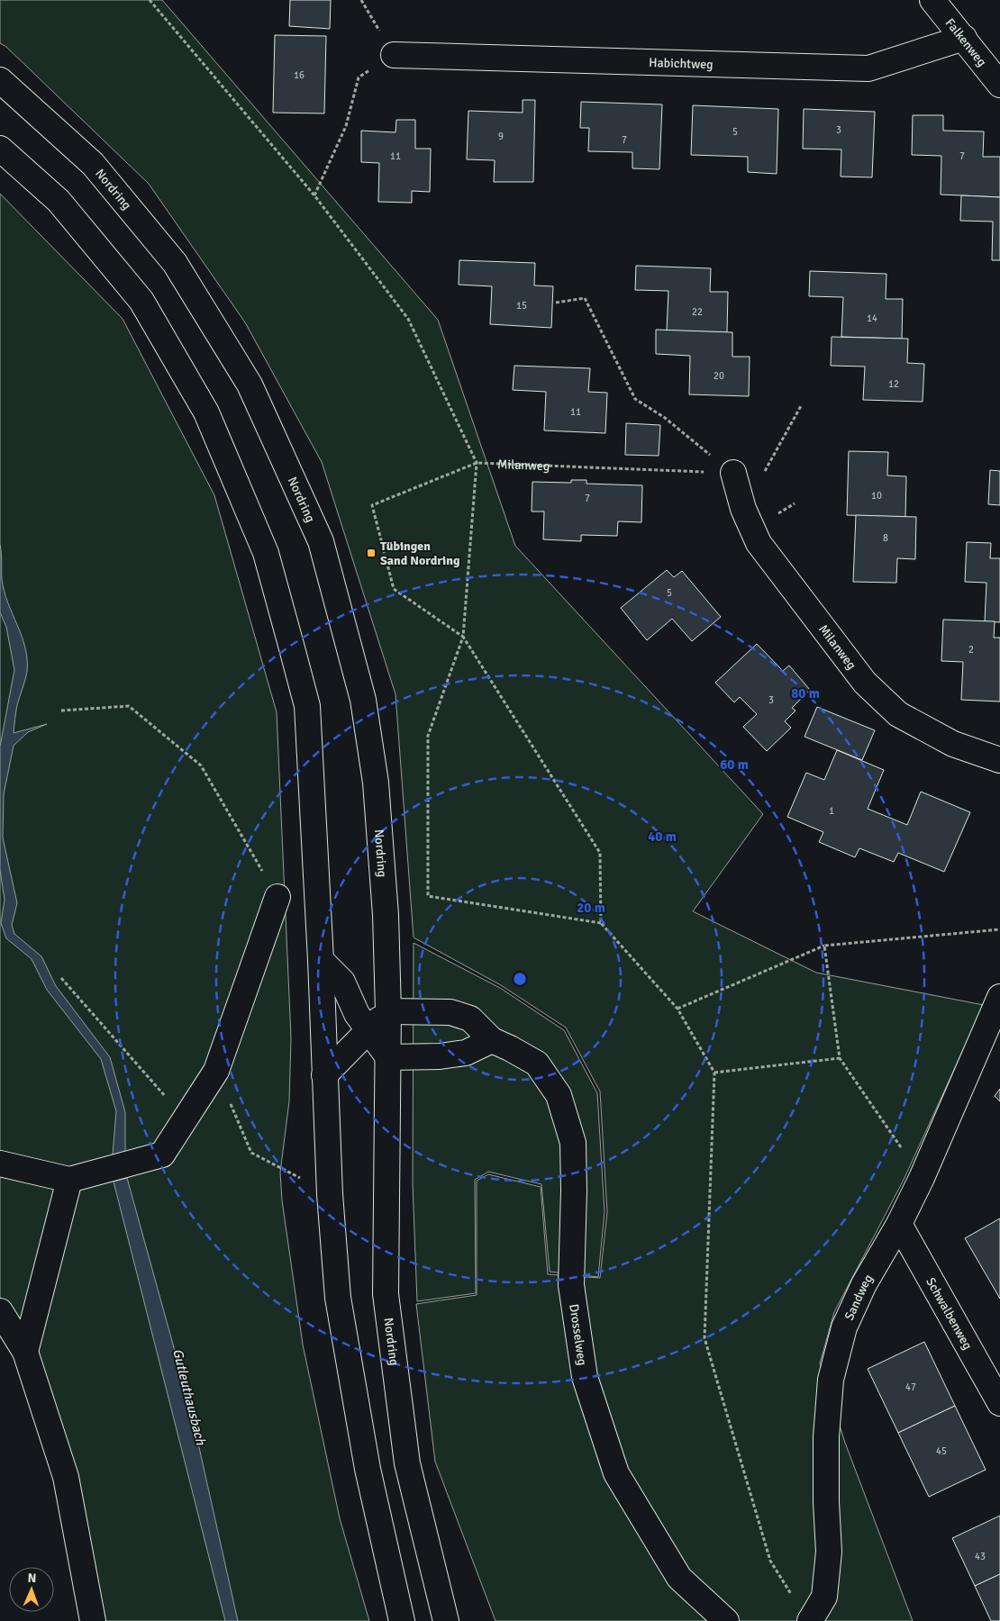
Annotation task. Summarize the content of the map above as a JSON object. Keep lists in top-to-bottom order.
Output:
{
  "streets": {
    "street": [
      "Falkenweg",
      "Habichtweg",
      "Nordring",
      "Milanweg",
      "Sandweg",
      "Schwalbenweg",
      "Drosselweg"
    ]
  },
  "crossings": [
    ["Falkenweg", "Habichtweg"],
    ["Nordring", "Drosselweg"],
    ["Sandweg", "Schwalbenweg"]
  ],
  "water": ["Gutleuthausbach"],
  "places": {
    "transit": ["Tübingen Sand Nordring"]
  },
  "house_numbers": [
    "16",
    "3",
    "5",
    "9",
    "7",
    "11",
    "7",
    "15",
    "22",
    "14",
    "20",
    "12",
    "11",
    "10",
    "7",
    "8",
    "5",
    "2",
    "3",
    "1",
    "47",
    "45",
    "43"
  ],
  "north": "top",
  "rings": [
    "80 m",
    "60 m",
    "40 m",
    "20 m"
  ]
}
